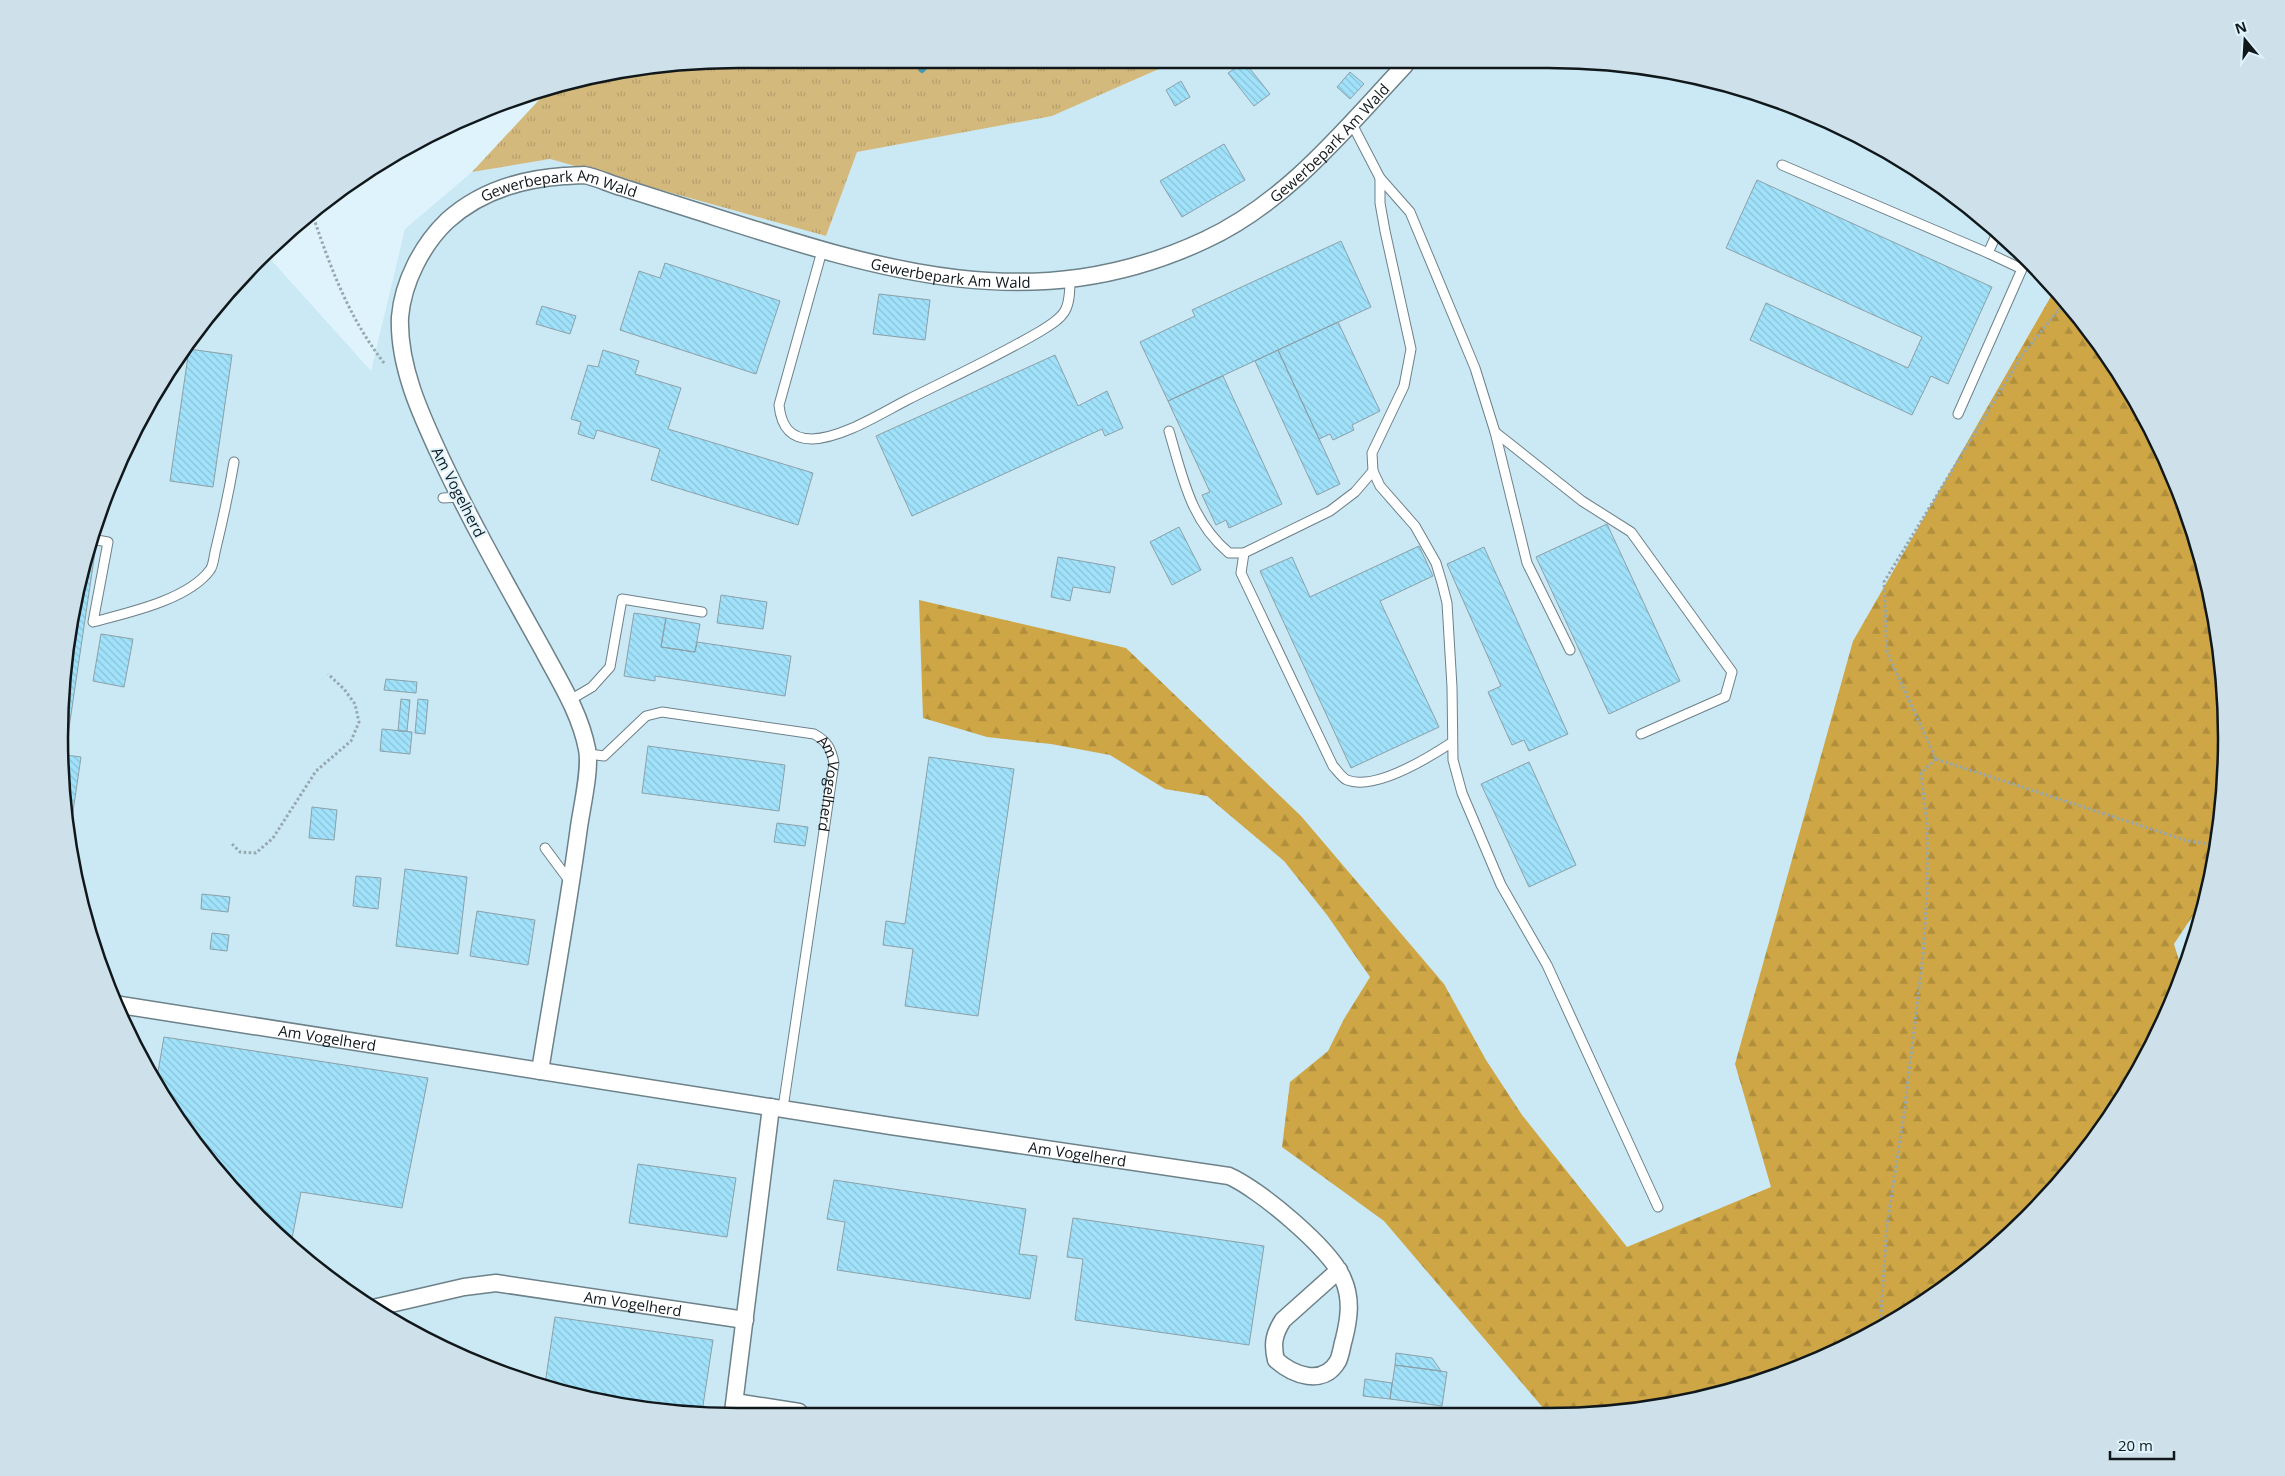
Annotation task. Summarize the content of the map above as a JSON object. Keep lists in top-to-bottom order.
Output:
{
  "streets": {
    "street": ["Gewerbepark Am Wald", "Am Vogelherd"]
  },
  "crossings": [
    ["Gewerbepark Am Wald", "Am Vogelherd"]
  ],
  "scale_bar": "20 m",
  "north": "top"
}
